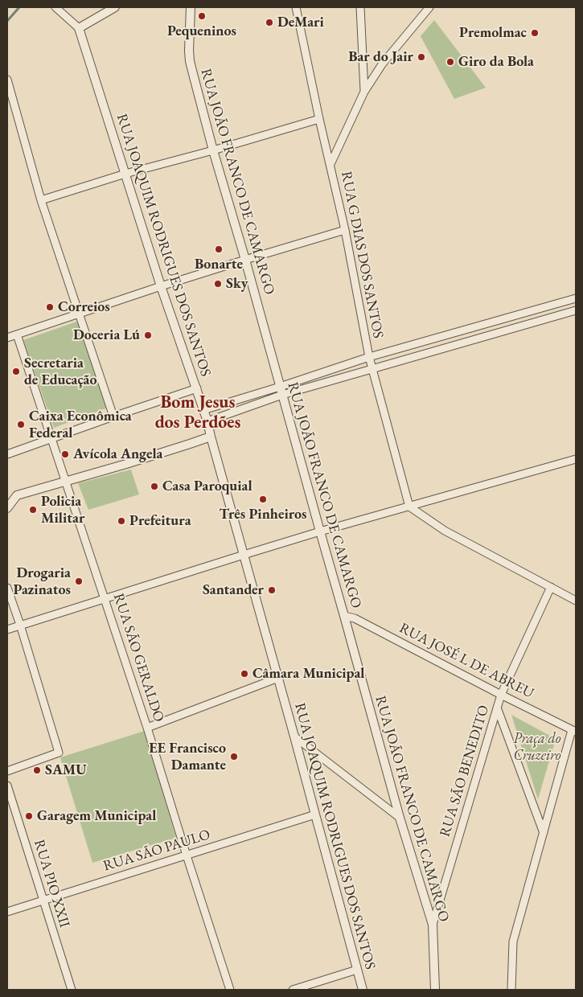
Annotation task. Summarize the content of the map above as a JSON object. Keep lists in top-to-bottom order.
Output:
{
  "streets": {
    "street": [
      "RUA JOÃO FRANCO DE CAMARGO",
      "RUA JOAQUIM RODRIGUES DOS SANTOS",
      "RUA G DIAS DOS SANTOS",
      "RUA SÃO GERALDO",
      "RUA JOSÉ L DE ABREU",
      "RUA SÃO BENEDITO",
      "RUA SÃO PAULO",
      "RUA PIO XXII"
    ]
  },
  "crossings": [
    ["RUA JOÃO FRANCO DE CAMARGO", "RUA JOSÉ L DE ABREU"],
    ["RUA JOÃO FRANCO DE CAMARGO", "RUA SÃO BENEDITO"],
    ["RUA JOAQUIM RODRIGUES DOS SANTOS", "RUA SÃO PAULO"],
    ["RUA SÃO GERALDO", "RUA SÃO PAULO"],
    ["RUA JOSÉ L DE ABREU", "RUA SÃO BENEDITO"],
    ["RUA SÃO PAULO", "RUA PIO XXII"]
  ],
  "districts": ["Bom Jesus dos Perdões"],
  "parks": ["Praça do Cruzeiro"],
  "places": [
    "Pequeninos",
    "DeMari",
    "Premolmac",
    "Bar do Jair",
    "Giro da Bola",
    "Bonarte",
    "Sky",
    "Correios",
    "Doceria Lú",
    "Secretaria de Educação",
    "Caixa Econômica Federal",
    "Avícola Angela",
    "Casa Paroquial",
    "Três Pinheiros",
    "Policia Militar",
    "Prefeitura",
    "Drogaria Pazinatos",
    "Santander",
    "Câmara Municipal",
    "EE Francisco Damante",
    "SAMU",
    "Garagem Municipal"
  ]
}
